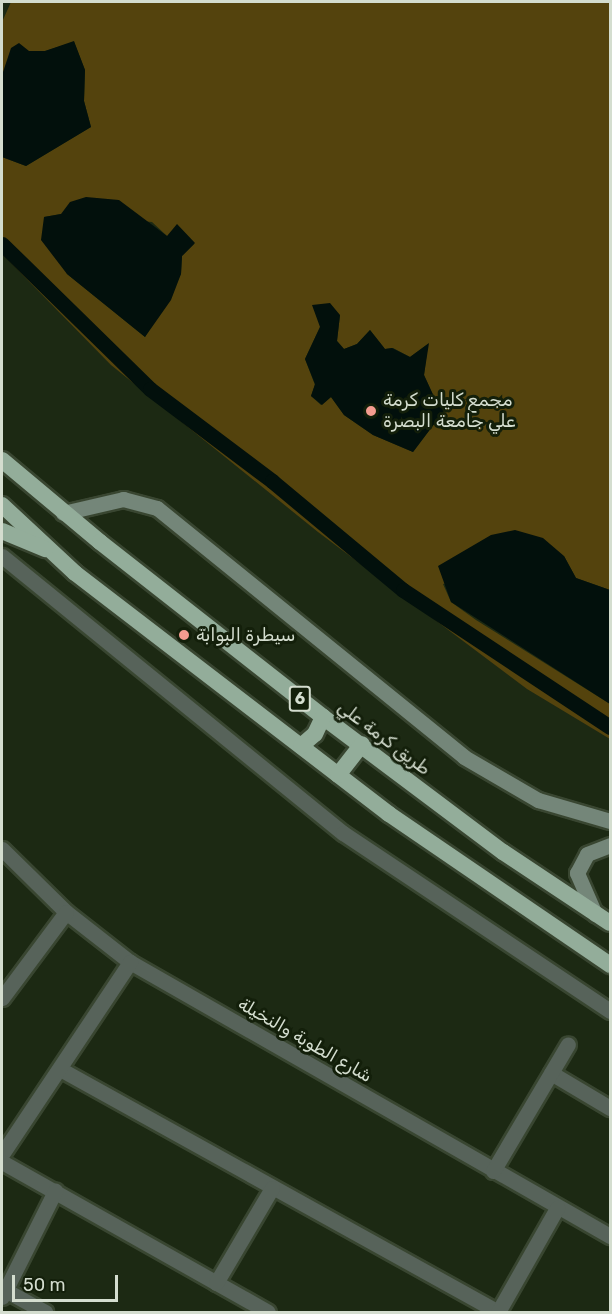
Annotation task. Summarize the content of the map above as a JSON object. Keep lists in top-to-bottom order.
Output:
{
  "streets": {
    "highway": ["6", "طريق كرمة علي"],
    "street": ["شارع الطوبة والنخيلة"]
  },
  "places": ["مجمع كليات كرمة علي جامعة البصرة", "سيطرة البوابة"],
  "scale_bar": "50 m"
}
